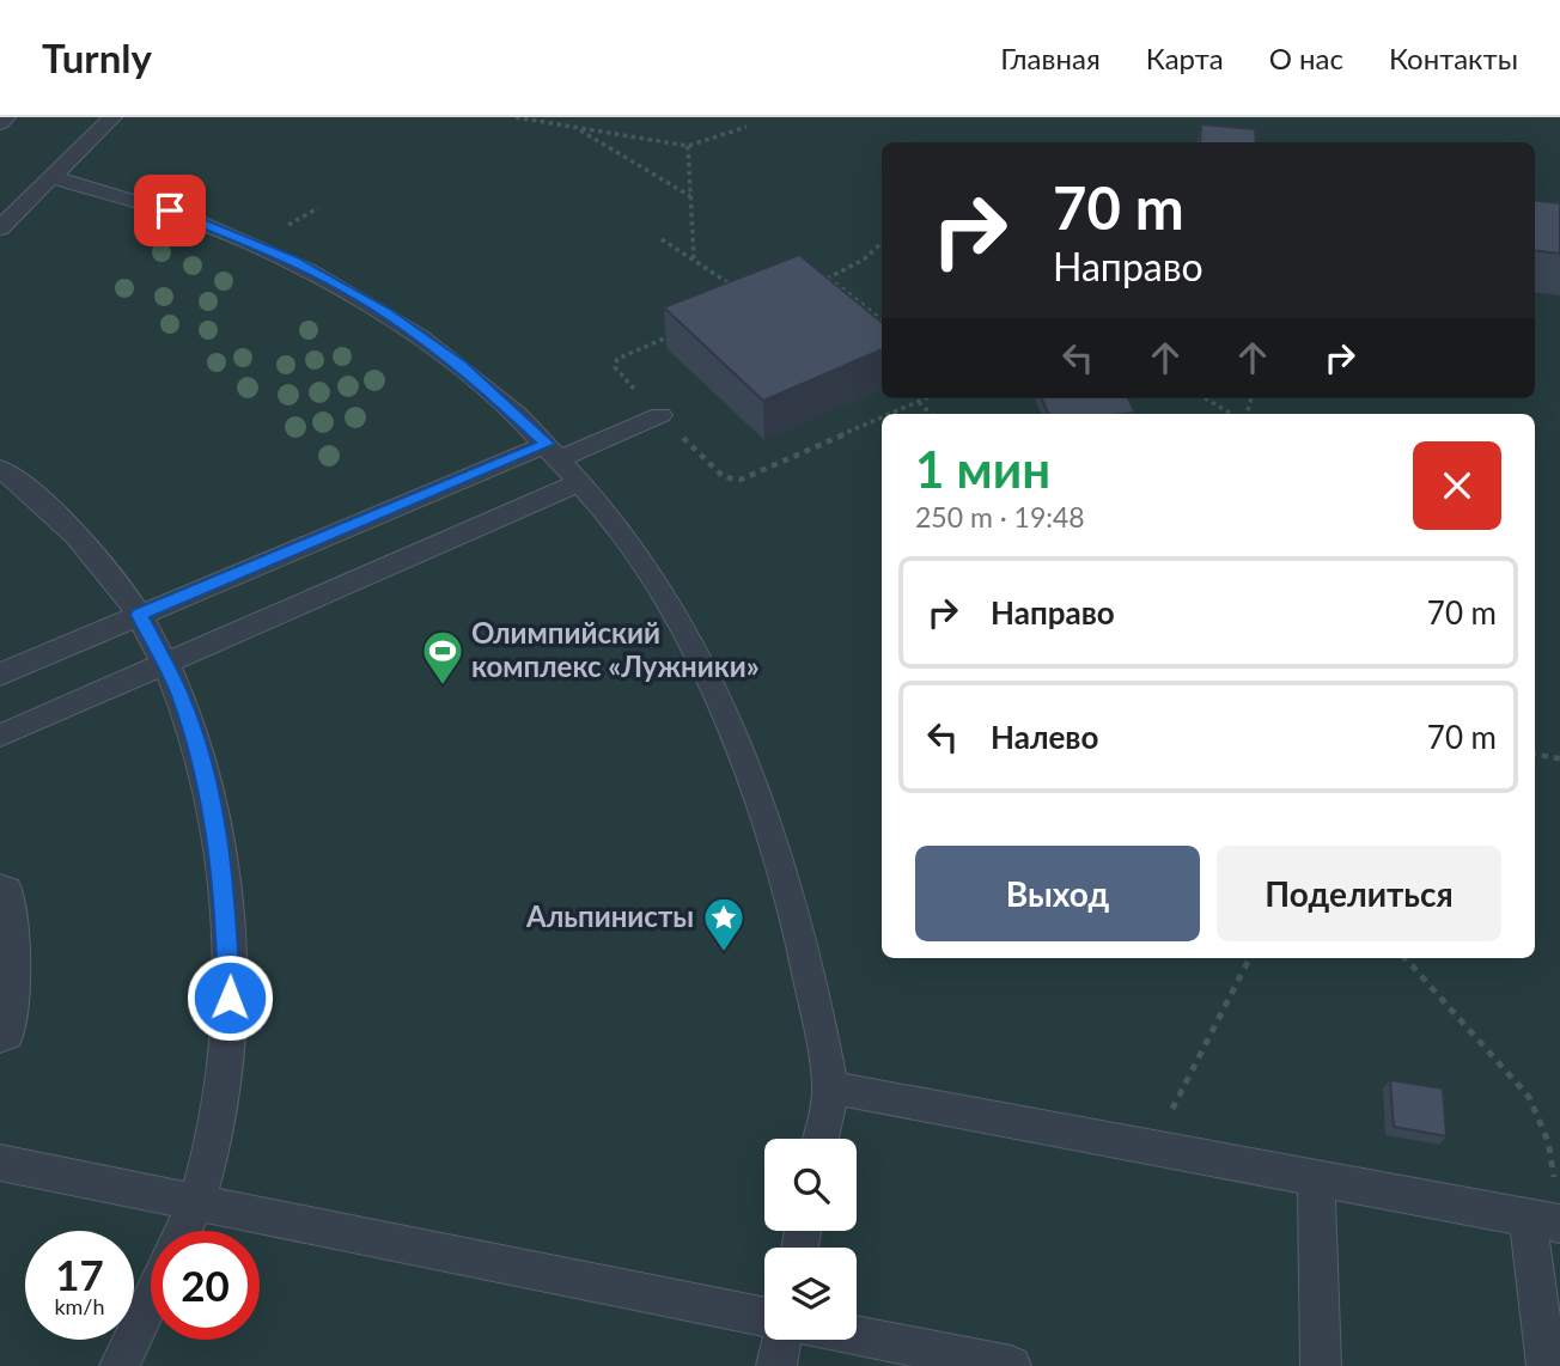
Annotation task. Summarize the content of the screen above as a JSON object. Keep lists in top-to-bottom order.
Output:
{
  "places": {
    "sports": ["Олимпийский комплекс «Лужники»"],
    "place": ["Альпинисты"]
  },
  "page": {
    "header": "Turnly",
    "nav": [
      "Главная",
      "Карта",
      "О нас",
      "Контакты"
    ],
    "turn": ["70 m", "Направо"],
    "heading": ["1 мин", "250 m · 19:48"],
    "list": [
      {
        "name": "Направо",
        "value": "70 m"
      },
      {
        "name": "Налево",
        "value": "70 m"
      }
    ],
    "buttons": ["Выход", "Поделиться"],
    "speed": "17 km/h",
    "limit": "20"
  }
}
